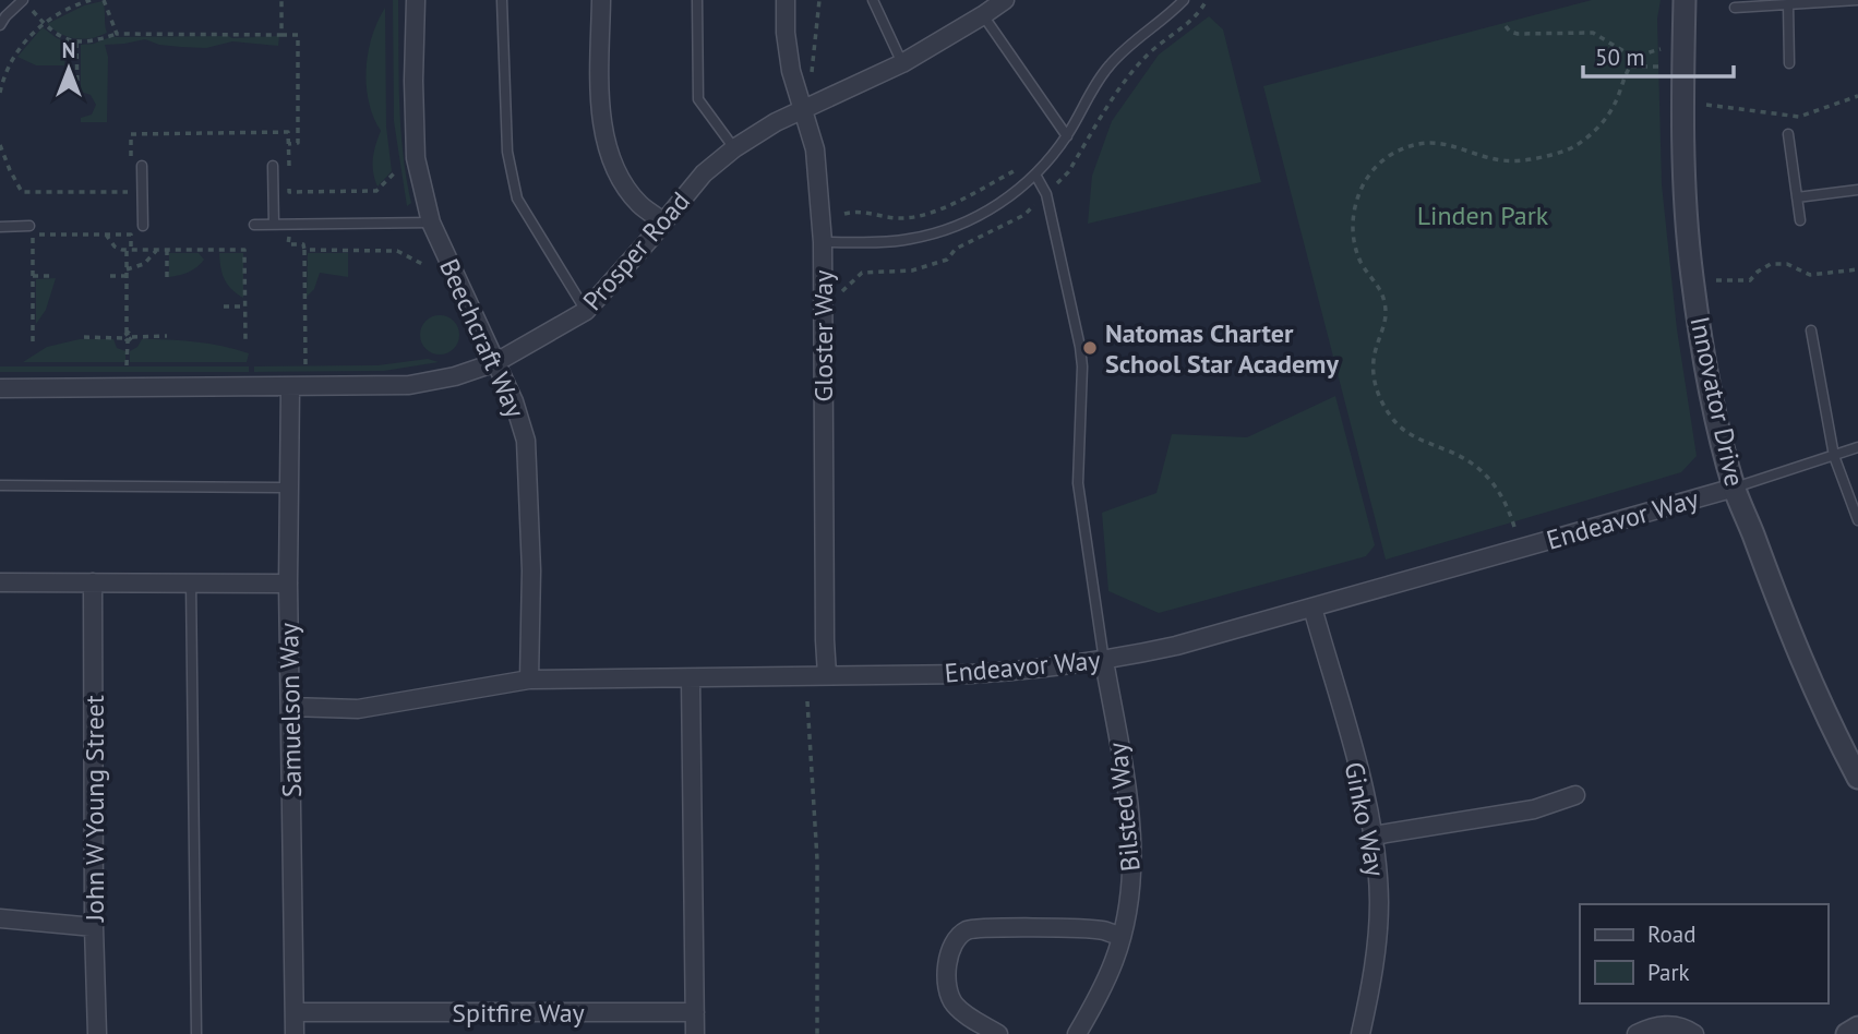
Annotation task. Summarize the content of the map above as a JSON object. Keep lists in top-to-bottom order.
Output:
{
  "streets": {
    "street": [
      "Prosper Road",
      "Gloster Way",
      "Beechcraft Way",
      "Innovator Drive",
      "Endeavor Way",
      "Samuelson Way",
      "Bilsted Way",
      "John W Young Street",
      "Ginko Way",
      "Spitfire Way"
    ]
  },
  "crossings": [
    ["Prosper Road", "Gloster Way"],
    ["Prosper Road", "Beechcraft Way"],
    ["Prosper Road", "Samuelson Way"],
    ["Gloster Way", "Endeavor Way"],
    ["Beechcraft Way", "Endeavor Way"],
    ["Innovator Drive", "Endeavor Way"],
    ["Endeavor Way", "Samuelson Way"],
    ["Endeavor Way", "Bilsted Way"],
    ["Endeavor Way", "Ginko Way"],
    ["Samuelson Way", "Spitfire Way"]
  ],
  "parks": ["Linden Park"],
  "places": ["Natomas Charter School Star Academy"],
  "legend": ["Road", "Park"],
  "scale_bar": "50 m",
  "north": "top"
}
